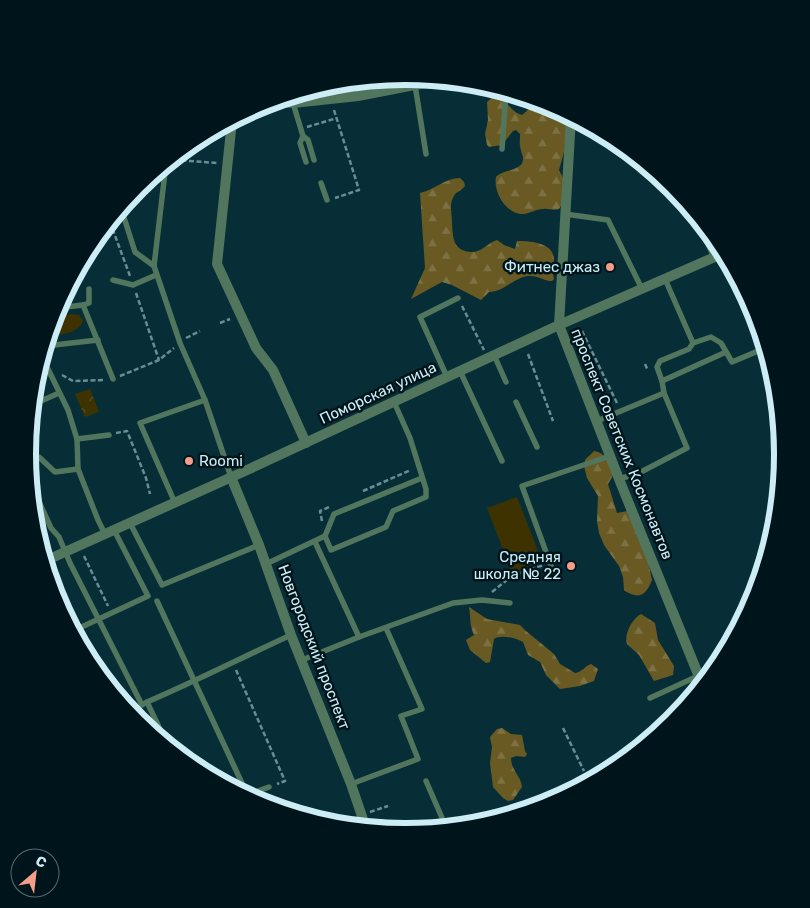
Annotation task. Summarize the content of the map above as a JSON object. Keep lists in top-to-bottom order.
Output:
{
  "streets": {
    "street": ["Поморская улица", "проспект Советских Космонавтов", "Новгородский проспект"]
  },
  "crossings": [
    ["Поморская улица", "проспект Советских Космонавтов"],
    ["Поморская улица", "Новгородский проспект"]
  ],
  "places": ["Фитнес джаз", "Roomi", "Средняя школа № 22"],
  "north": "top right"
}
